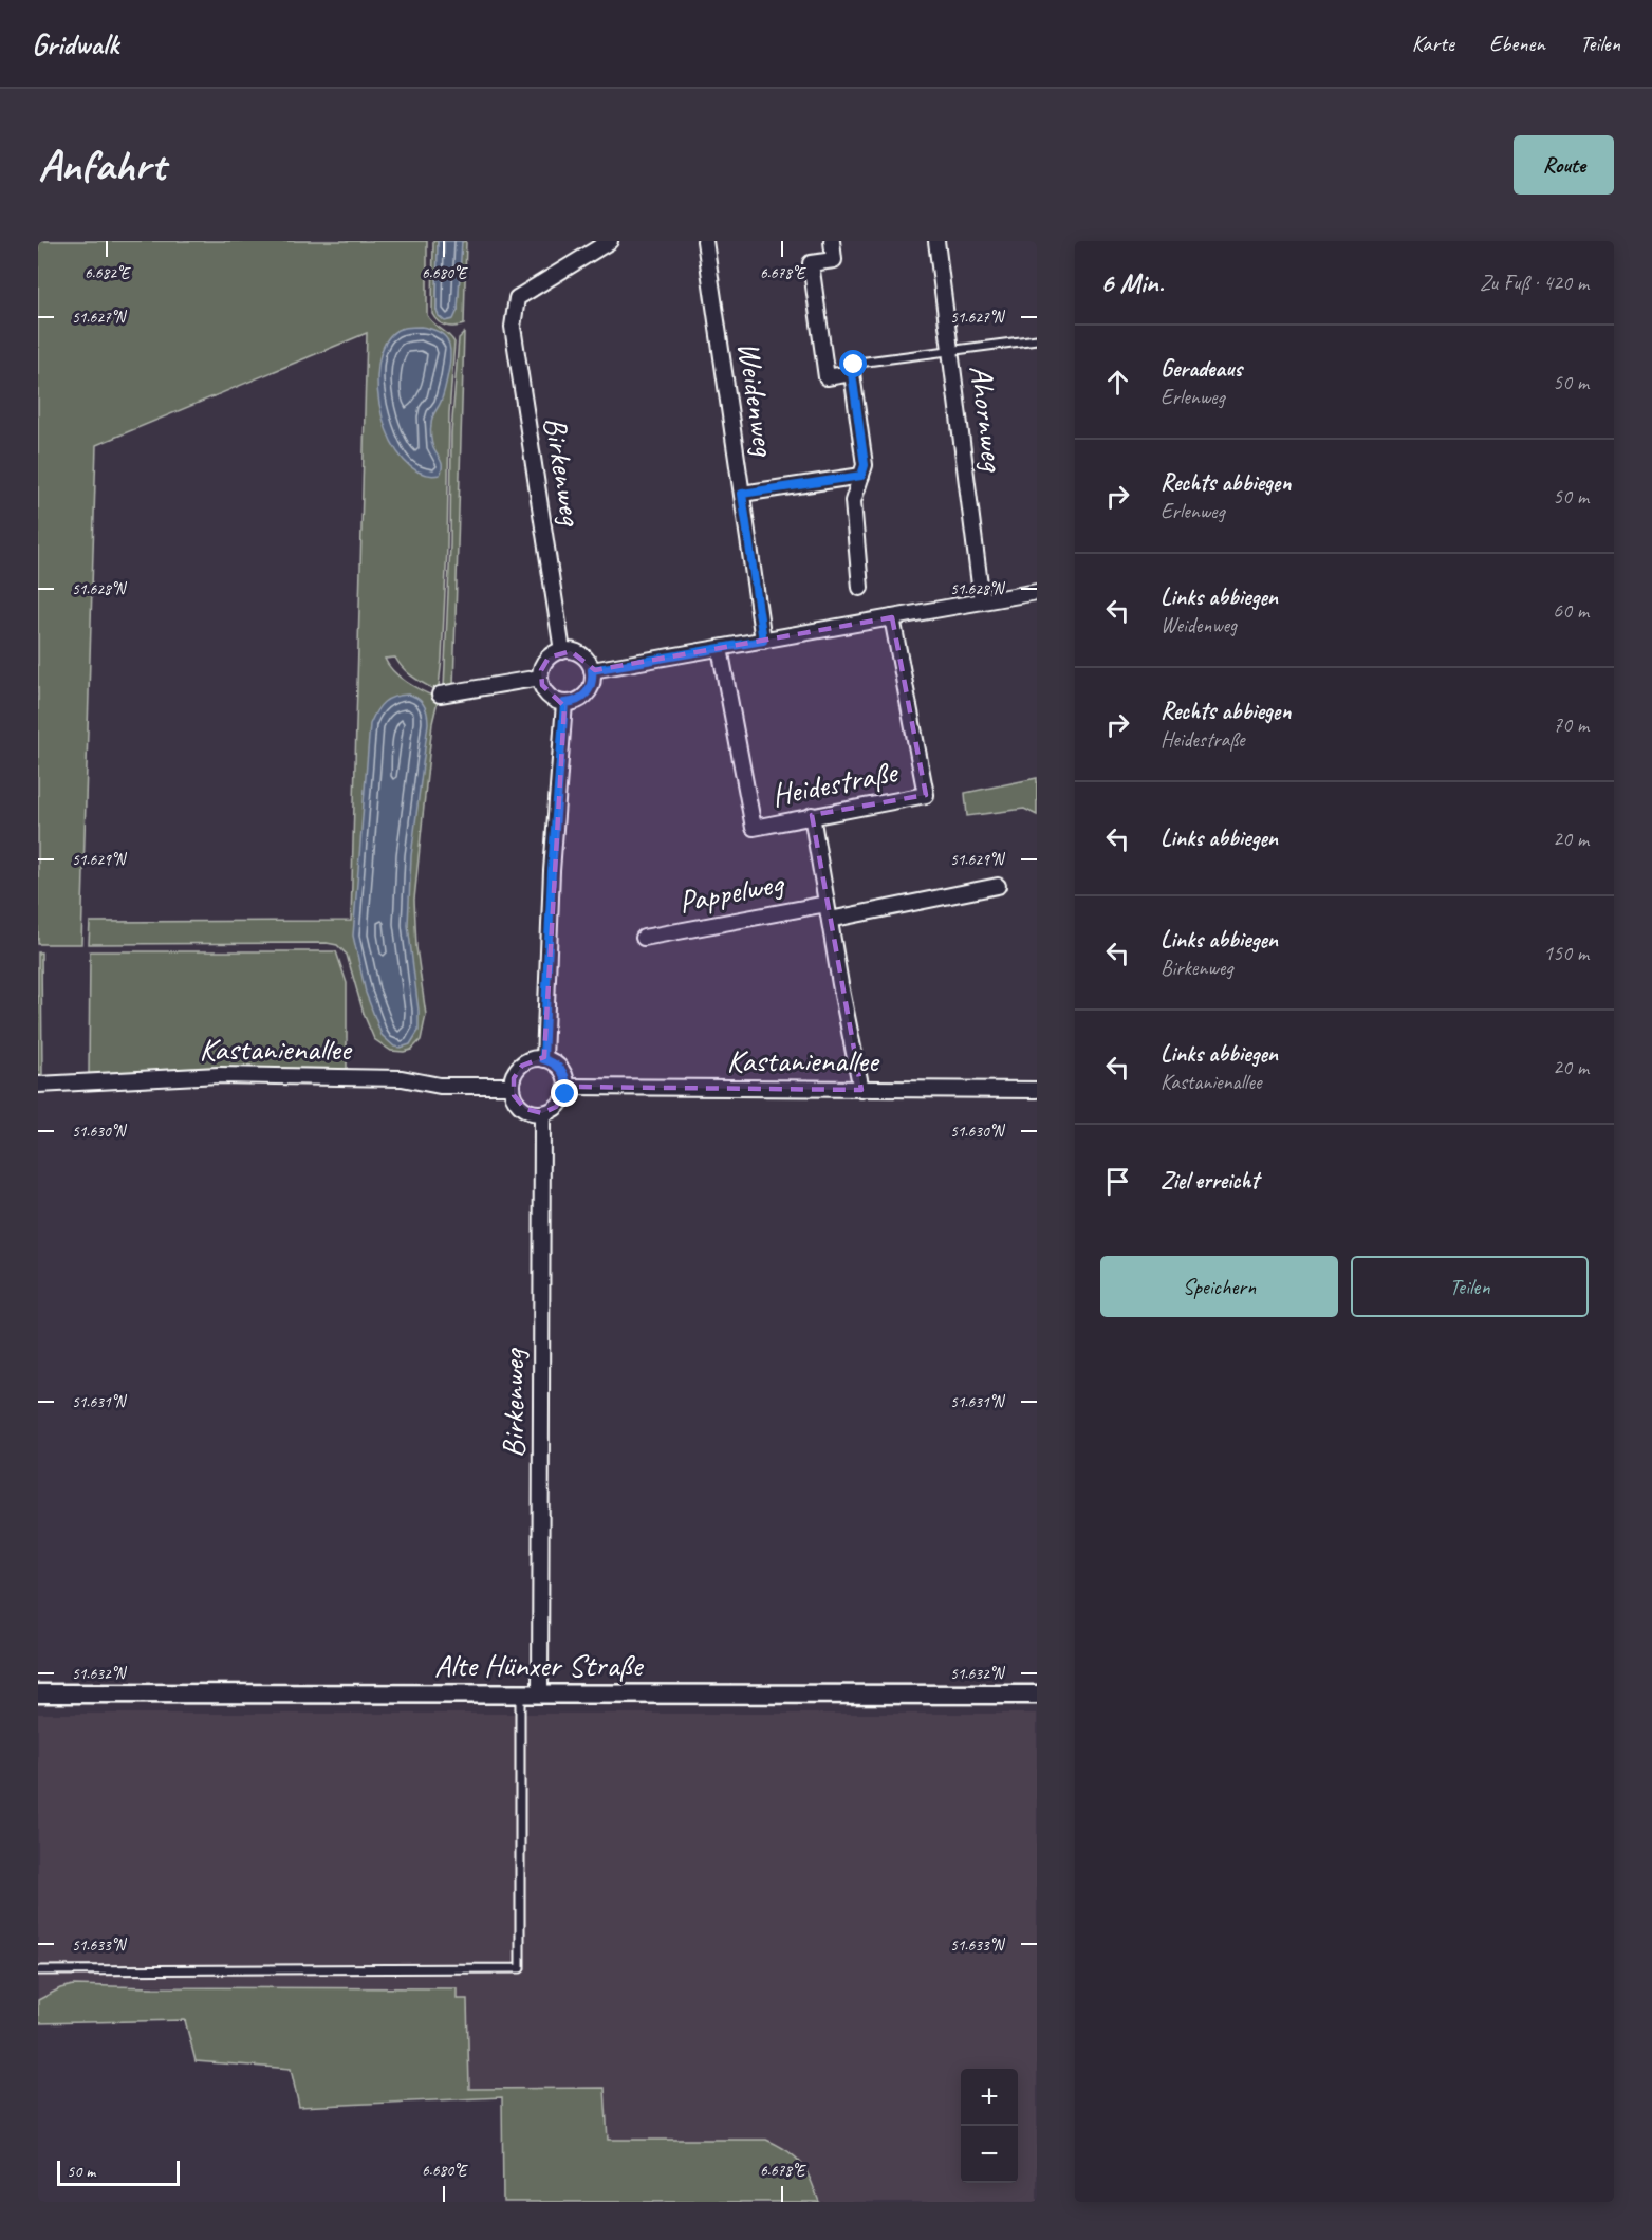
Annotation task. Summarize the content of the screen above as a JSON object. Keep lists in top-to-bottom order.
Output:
{
  "streets": {
    "street": [
      "Weidenweg",
      "Ahornweg",
      "Birkenweg",
      "Heidestraße",
      "Pappelweg",
      "Kastanienallee",
      "Alte Hünxer Straße"
    ]
  },
  "crossings": [
    ["Birkenweg", "Kastanienallee"],
    ["Birkenweg", "Alte Hünxer Straße"],
    ["Heidestraße", "Pappelweg"],
    ["Pappelweg", "Kastanienallee"]
  ],
  "scale_bar": "50 m",
  "page": {
    "header": "Gridwalk",
    "nav": ["Karte", "Ebenen", "Teilen"],
    "buttons": [
      "Route",
      ["Speichern", "Teilen"]
    ],
    "title": "Anfahrt",
    "heading": ["6 Min.", "Zu Fuß · 420 m"],
    "list": [
      ["Geradeaus", "Erlenweg", "50 m"],
      ["Rechts abbiegen", "Erlenweg", "50 m"],
      ["Links abbiegen", "Weidenweg", "60 m"],
      ["Rechts abbiegen", "Heidestraße", "70 m"],
      ["Links abbiegen", "20 m"],
      ["Links abbiegen", "Birkenweg", "150 m"],
      ["Links abbiegen", "Kastanienallee", "20 m"],
      "Ziel erreicht"
    ],
    "map_buttons": ["+", "−"],
    "scale": "50 m"
  },
  "coordinates": [
    "6.682°E",
    "6.680°E",
    "6.678°E",
    "51.627°N",
    "51.628°N",
    "51.629°N",
    "51.630°N",
    "51.631°N",
    "51.632°N",
    "51.633°N"
  ]
}
